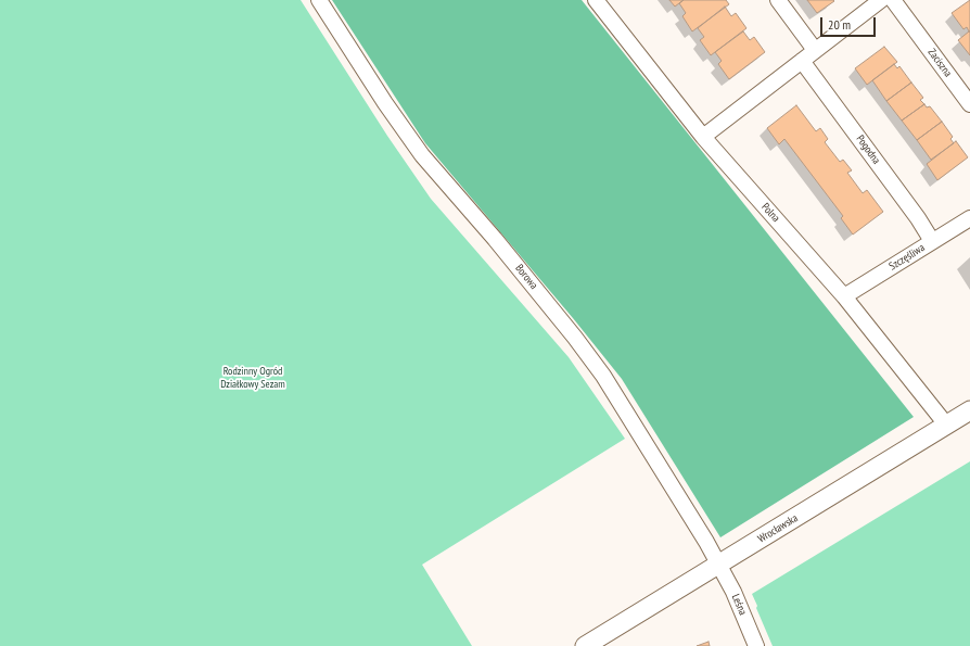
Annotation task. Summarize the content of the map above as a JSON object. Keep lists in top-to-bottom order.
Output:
{
  "streets": {
    "street": [
      "Zaciszna",
      "Pogodna",
      "Polna",
      "Szczęśliwa",
      "Borowa",
      "Wrocławska",
      "Leśna"
    ]
  },
  "crossings": [
    ["Pogodna", "Szczęśliwa"],
    ["Polna", "Szczęśliwa"],
    ["Polna", "Wrocławska"],
    ["Borowa", "Wrocławska"],
    ["Borowa", "Leśna"],
    ["Wrocławska", "Leśna"]
  ],
  "parks": ["Rodzinny Ogród Działkowy Sezam"],
  "scale_bar": "20 m"
}
